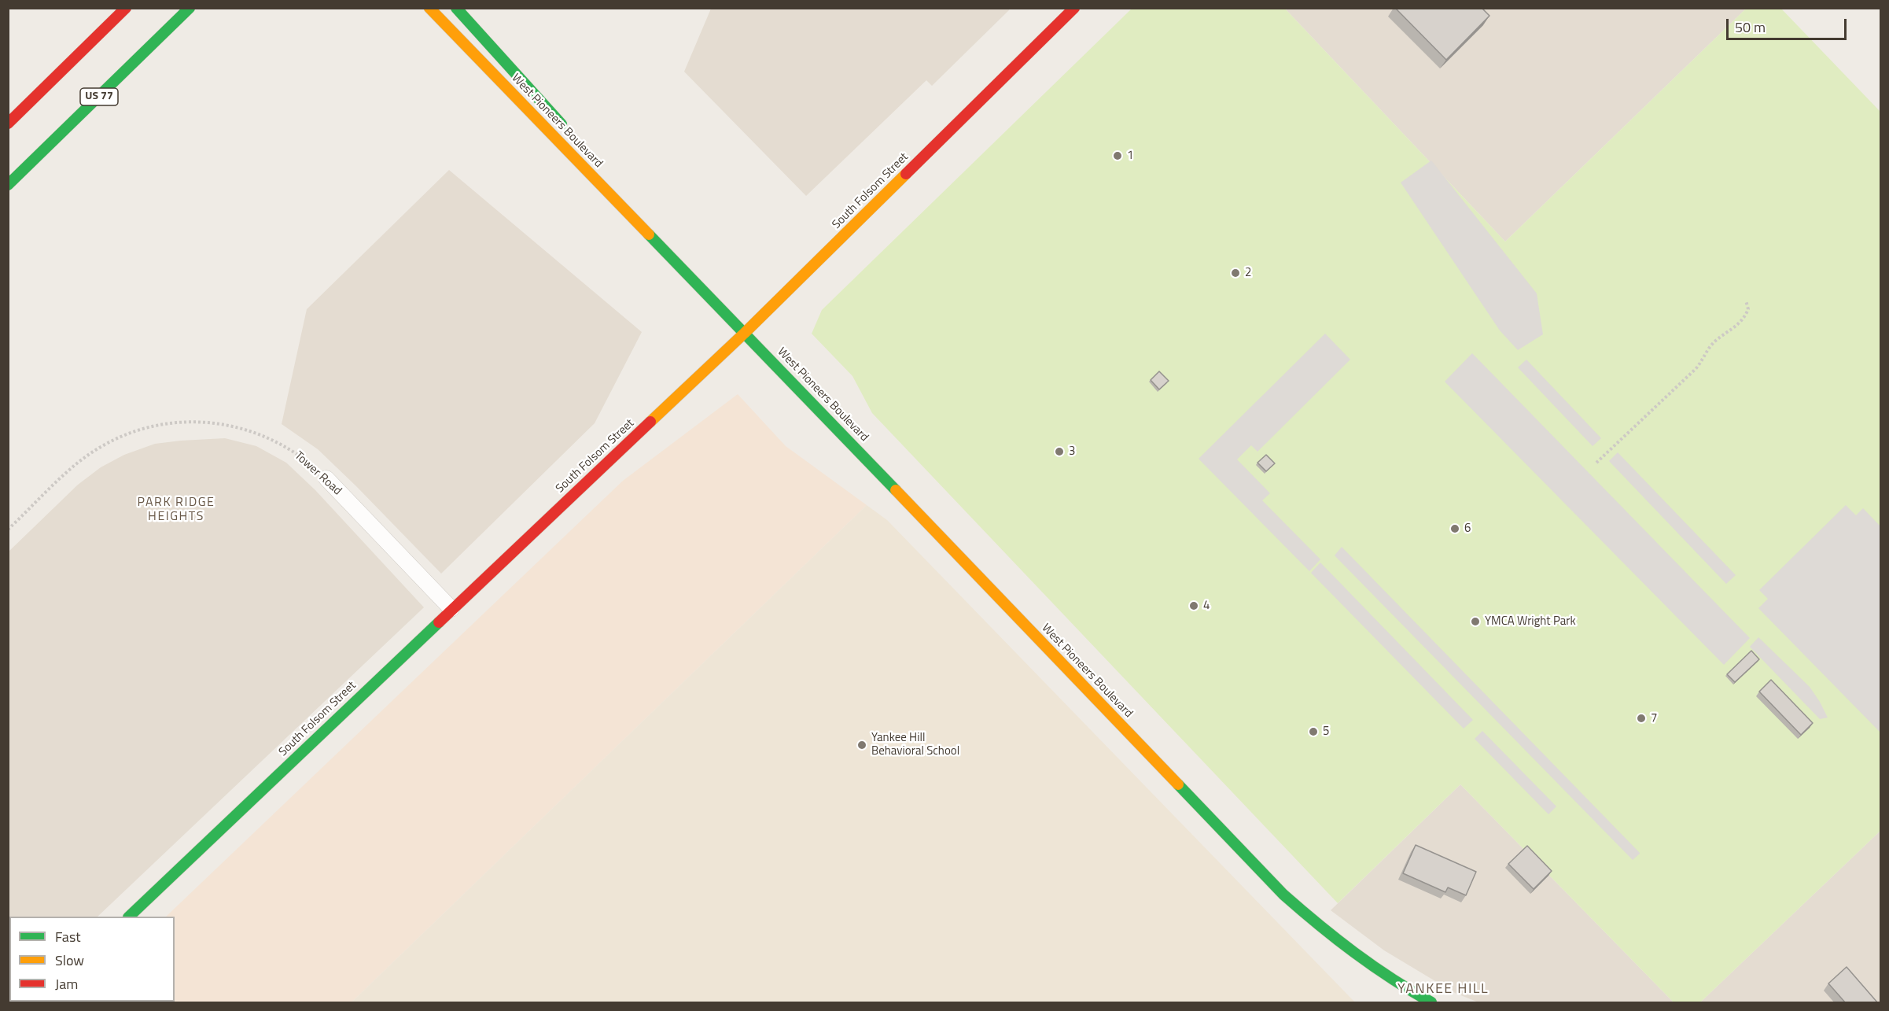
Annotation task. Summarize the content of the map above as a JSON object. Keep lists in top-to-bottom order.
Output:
{
  "streets": {
    "main road": ["US 77", "West Pioneers Boulevard", "South Folsom Street"],
    "street": ["Tower Road"]
  },
  "crossings": [
    ["West Pioneers Boulevard", "South Folsom Street"],
    ["South Folsom Street", "Tower Road"]
  ],
  "districts": ["PARK RIDGE HEIGHTS", "YANKEE HILL"],
  "places": [
    "1",
    "2",
    "3",
    "6",
    "4",
    "YMCA Wright Park",
    "7",
    "5",
    "Yankee Hill Behavioral School"
  ],
  "legend": ["Fast", "Slow", "Jam"],
  "scale_bar": "50 m"
}
